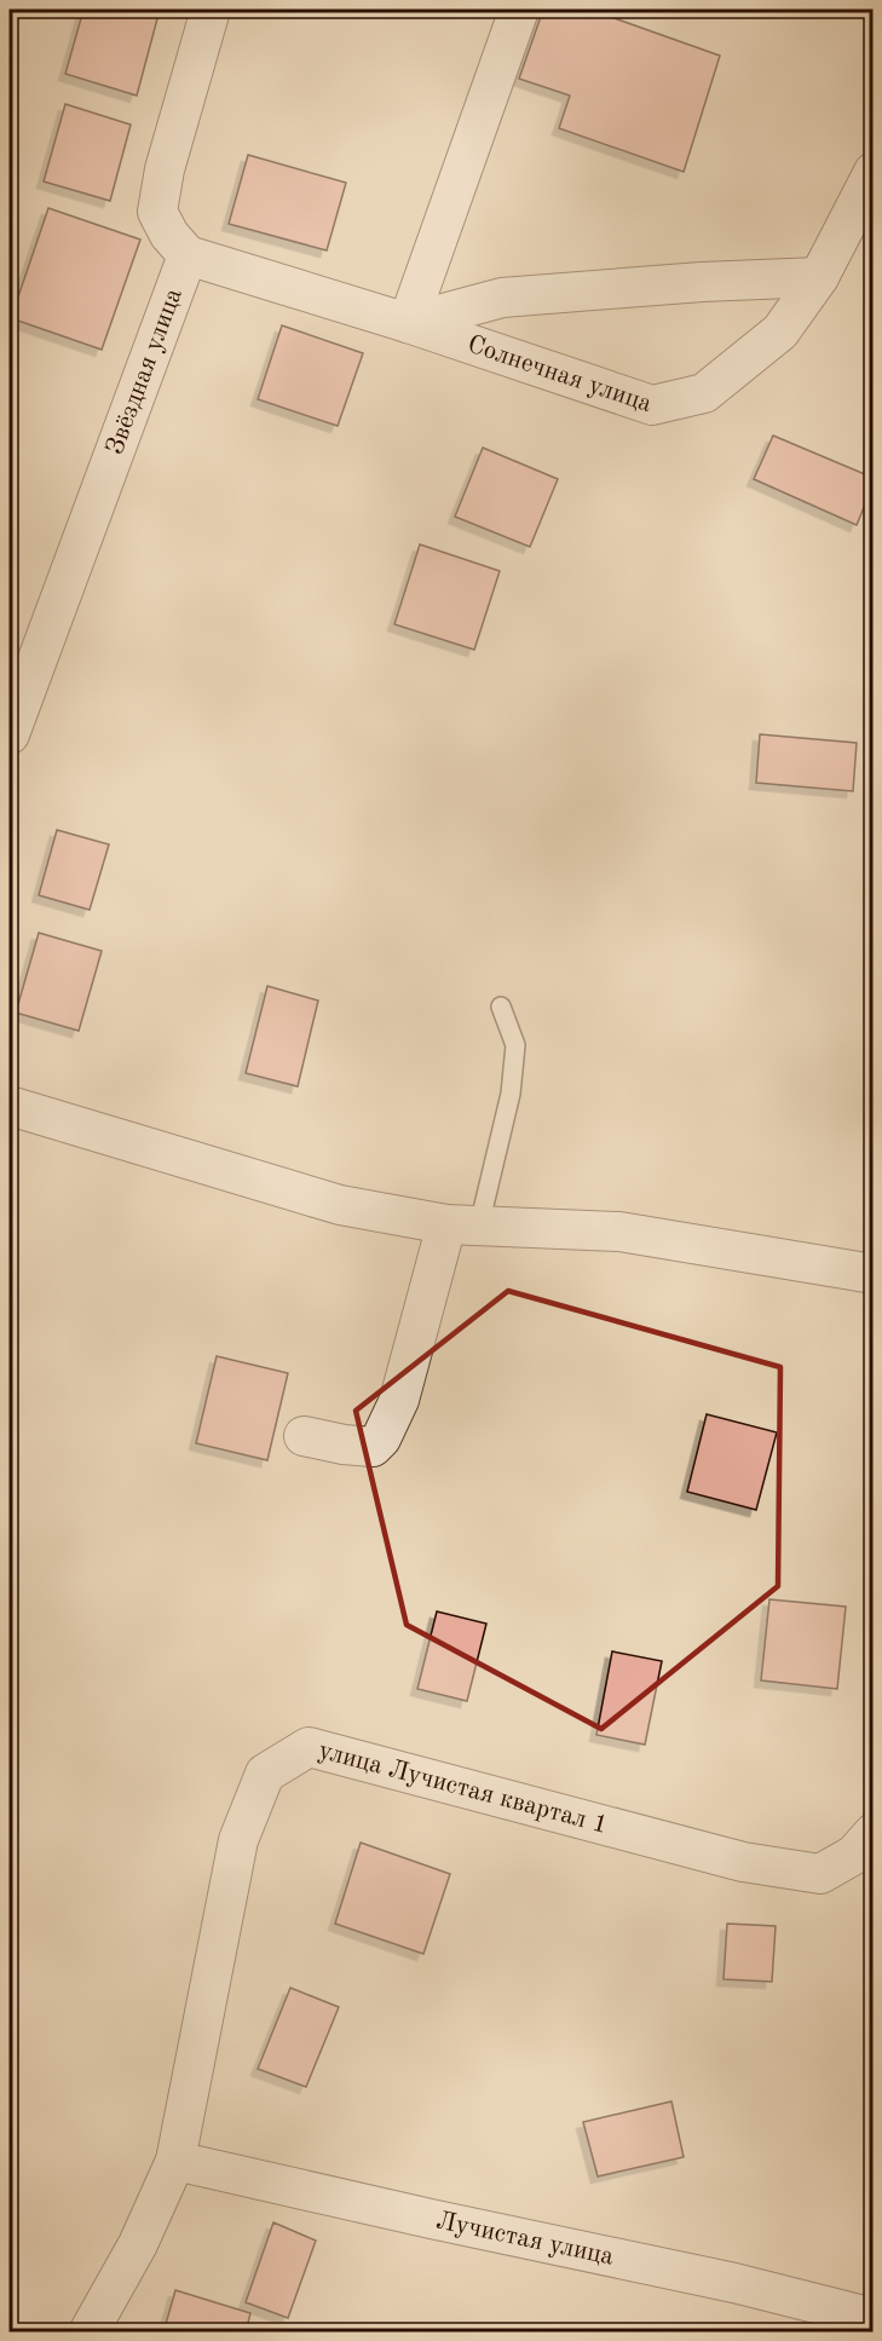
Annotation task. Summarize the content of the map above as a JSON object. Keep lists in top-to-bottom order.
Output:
{
  "streets": {
    "street": [
      "Звёздная улица",
      "Солнечная улица",
      "улица Лучистая квартал 1",
      "Лучистая улица"
    ]
  },
  "crossings": [
    ["Звёздная улица", "Солнечная улица"],
    ["улица Лучистая квартал 1", "Лучистая улица"]
  ]
}
